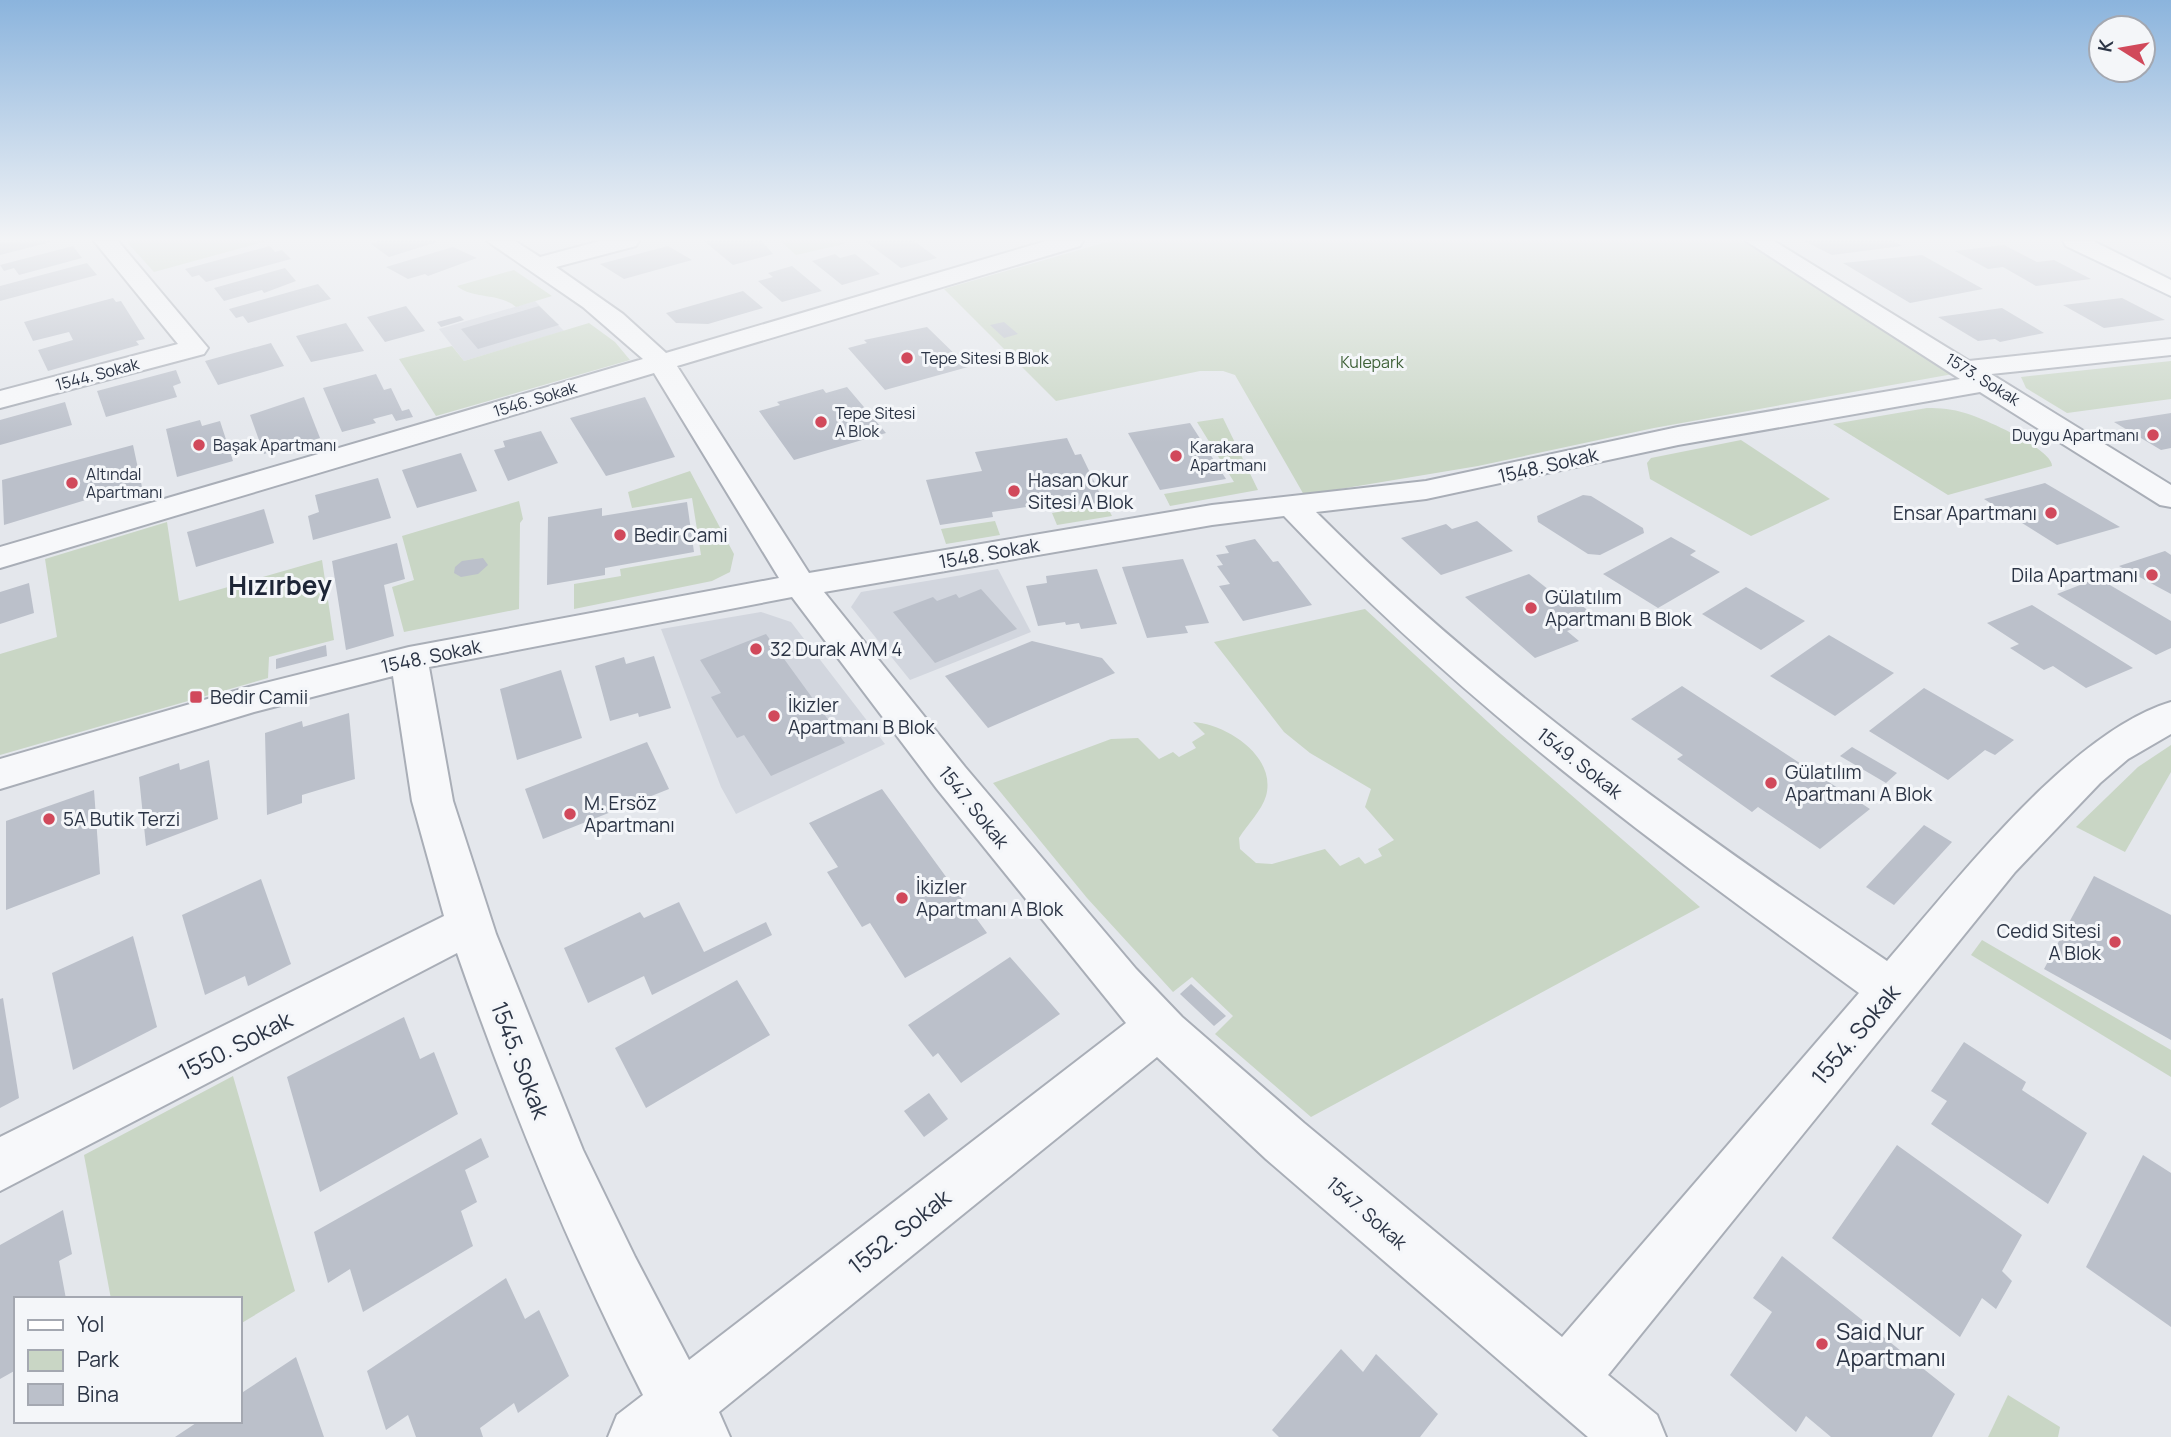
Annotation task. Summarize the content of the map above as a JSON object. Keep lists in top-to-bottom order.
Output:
{
  "streets": {
    "street": [
      "1544. Sokak",
      "1573. Sokak",
      "1546. Sokak",
      "1548. Sokak",
      "1549. Sokak",
      "1547. Sokak",
      "1554. Sokak",
      "1550. Sokak",
      "1545. Sokak",
      "1552. Sokak"
    ]
  },
  "crossings": [
    ["1573. Sokak", "1548. Sokak"],
    ["1546. Sokak", "1547. Sokak"],
    ["1548. Sokak", "1549. Sokak"],
    ["1548. Sokak", "1547. Sokak"],
    ["1548. Sokak", "1545. Sokak"],
    ["1549. Sokak", "1554. Sokak"],
    ["1547. Sokak", "1554. Sokak"],
    ["1547. Sokak", "1552. Sokak"],
    ["1550. Sokak", "1545. Sokak"],
    ["1545. Sokak", "1552. Sokak"]
  ],
  "districts": ["Hızırbey"],
  "parks": ["Kulepark"],
  "places": {
    "other": [
      "Tepe Sitesi B Blok",
      "Tepe Sitesi A Blok",
      "Duygu Apartmanı",
      "Başak Apartmanı",
      "Karakara Apartmanı",
      "Altındal Apartmanı",
      "Hasan Okur Sitesi A Blok",
      "Ensar Apartmanı",
      "Bedir Cami",
      "Dila Apartmanı",
      "Gülatılım Apartmanı B Blok",
      "32 Durak AVM 4",
      "İkizler Apartmanı B Blok",
      "Gülatılım Apartmanı A Blok",
      "M. Ersöz Apartmanı",
      "5A Butik Terzi",
      "İkizler Apartmanı A Blok",
      "Cedid Sitesi A Blok",
      "Said Nur Apartmanı"
    ],
    "transit": ["Bedir Camii"]
  },
  "legend": ["Yol", "Park", "Bina"],
  "north": "left"
}
